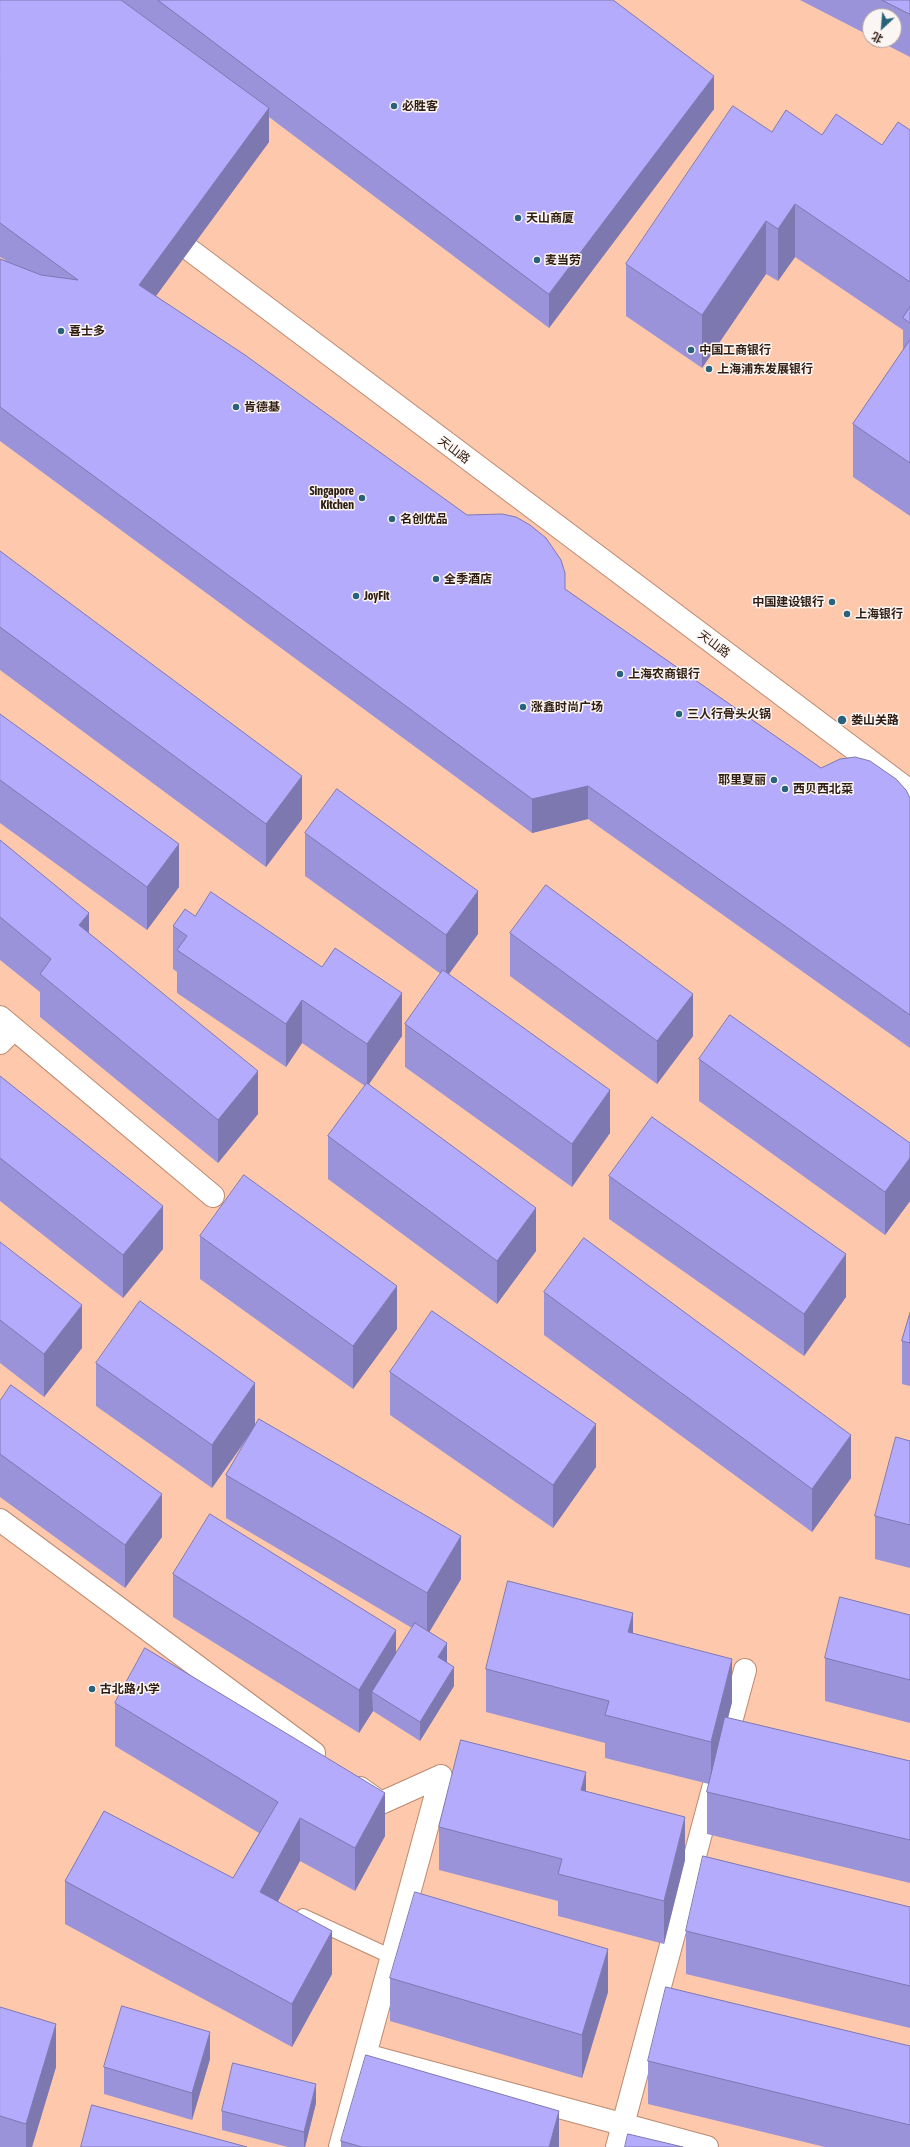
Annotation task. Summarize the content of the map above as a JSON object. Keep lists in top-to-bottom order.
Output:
{
  "streets": {
    "street": ["天山路"]
  },
  "places": [
    "必胜客",
    "天山商厦",
    "麦当劳",
    "喜士多",
    "中国工商银行",
    "上海浦东发展银行",
    "肯德基",
    "Singapore Kitchen",
    "名创优品",
    "全季酒店",
    "JoyFit",
    "中国建设银行",
    "上海银行",
    "上海农商银行",
    "涨鑫时尚广场",
    "三人行骨头火锅",
    "娄山关路",
    "耶里夏丽",
    "西贝西北菜",
    "古北路小学"
  ],
  "north": "bottom left"
}
